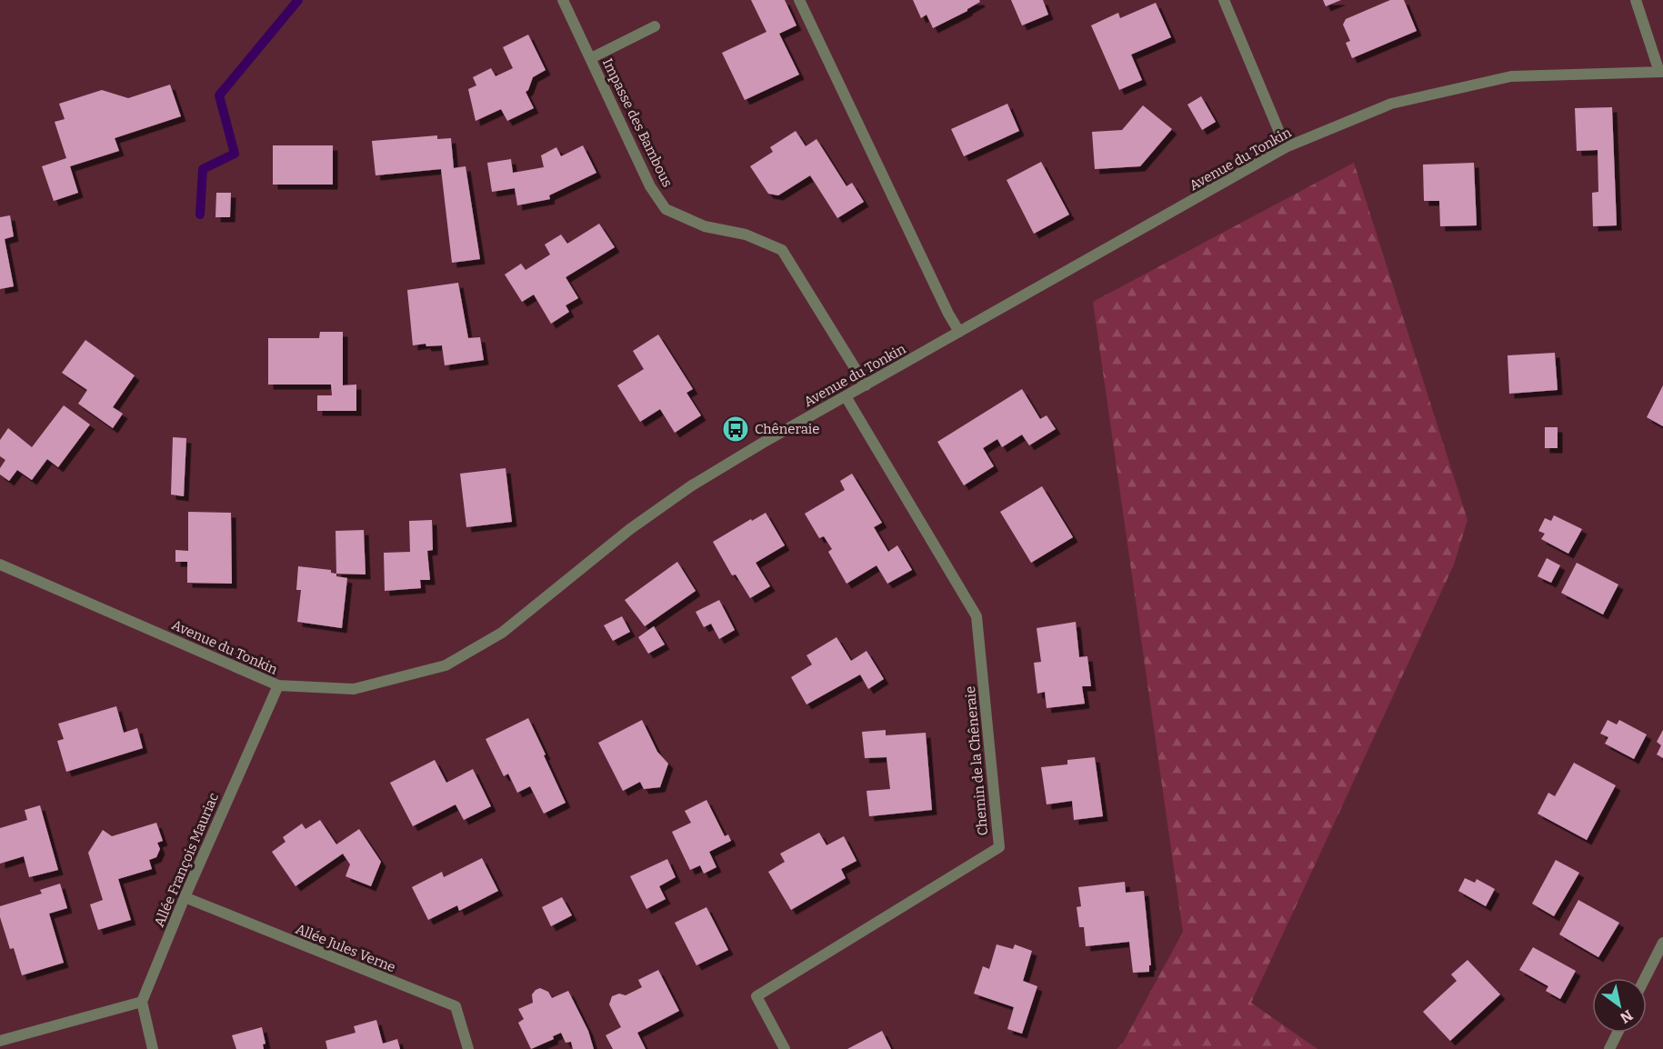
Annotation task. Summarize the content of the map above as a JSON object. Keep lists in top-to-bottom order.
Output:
{
  "streets": {
    "street": [
      "Impasse des Bambous",
      "Avenue du Tonkin",
      "Chemin de la Chêneraie",
      "Allée François Mauriac",
      "Allée Jules Verne"
    ]
  },
  "crossings": [
    ["Impasse des Bambous", "Avenue du Tonkin"],
    ["Avenue du Tonkin", "Chemin de la Chêneraie"],
    ["Avenue du Tonkin", "Allée François Mauriac"],
    ["Allée François Mauriac", "Allée Jules Verne"]
  ],
  "places": {
    "bus stop": ["Chêneraie"]
  },
  "north": "bottom right"
}
